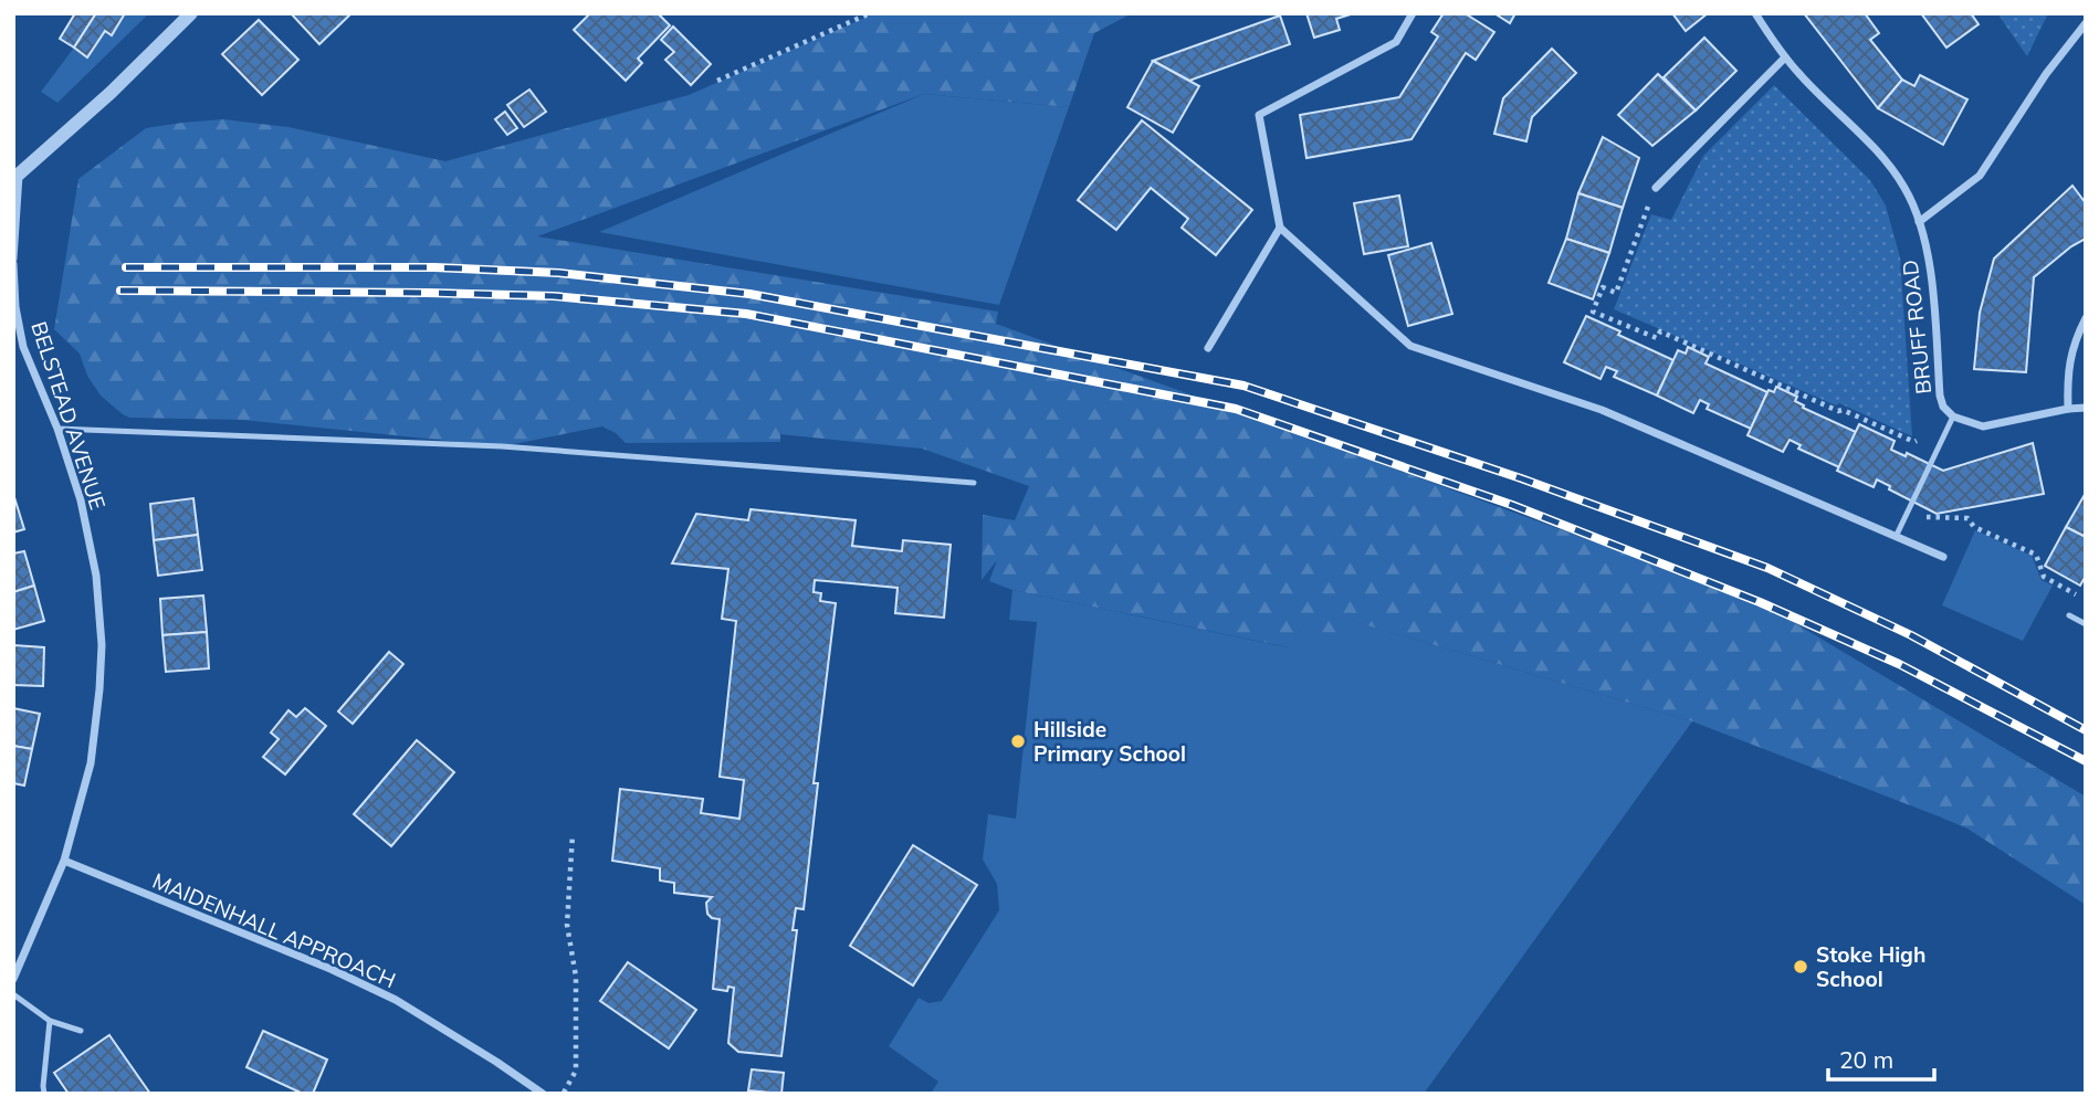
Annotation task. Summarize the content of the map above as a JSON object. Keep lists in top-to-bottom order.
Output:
{
  "streets": {
    "street": ["BRUFF ROAD", "BELSTEAD AVENUE", "MAIDENHALL APPROACH"]
  },
  "crossings": [
    ["BELSTEAD AVENUE", "MAIDENHALL APPROACH"]
  ],
  "places": ["Hillside Primary School", "Stoke High School"],
  "scale_bar": "20 m"
}
